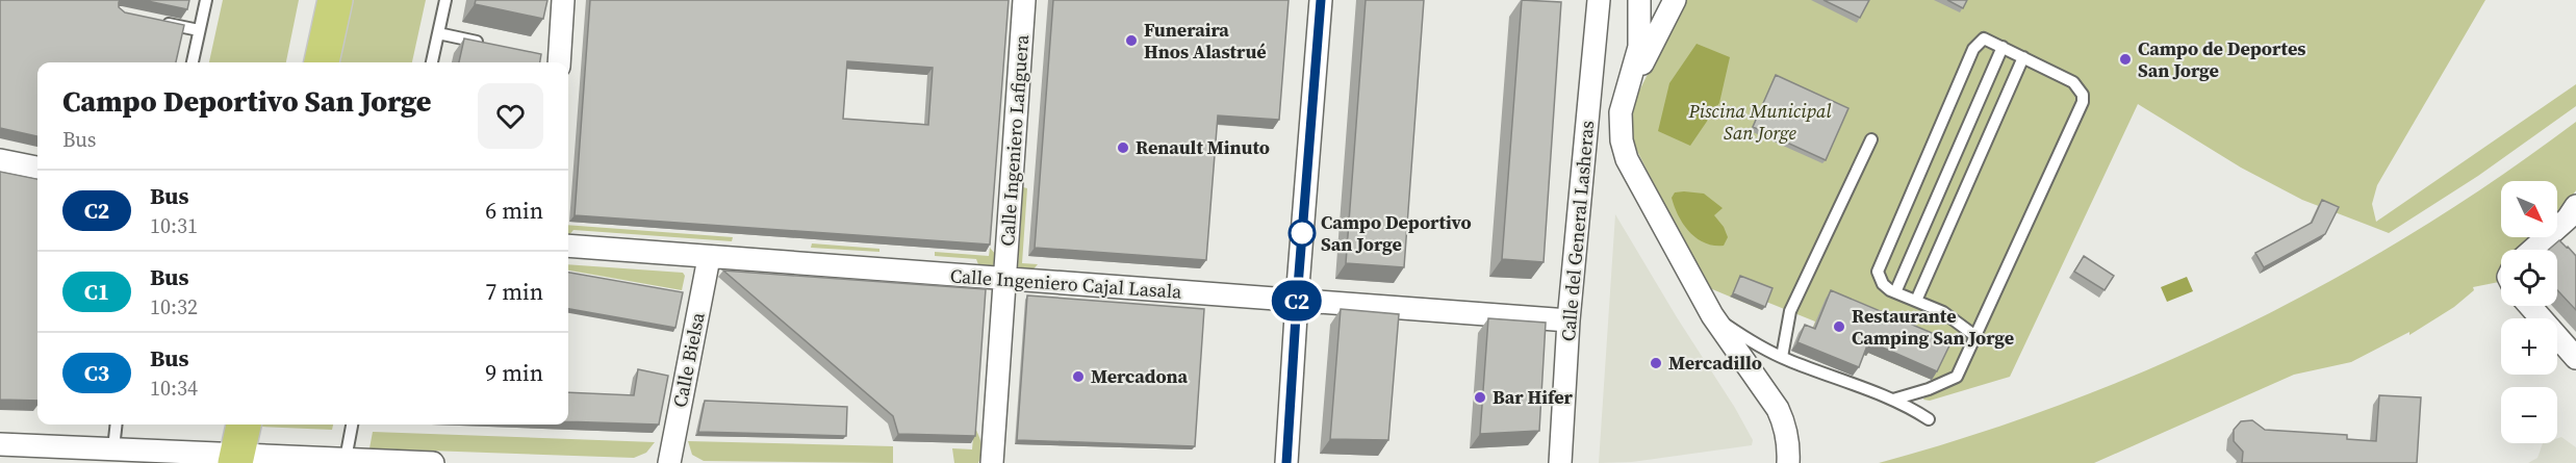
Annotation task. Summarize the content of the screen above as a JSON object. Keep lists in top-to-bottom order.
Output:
{
  "streets": {
    "street": [
      "Calle Ingeniero Lafiguera",
      "Calle del General Lasheras",
      "Calle Ingeniero Cajal Lasala",
      "Calle Bielsa"
    ]
  },
  "crossings": [
    ["Calle Ingeniero Lafiguera", "Calle Ingeniero Cajal Lasala"],
    ["Calle del General Lasheras", "Calle Ingeniero Cajal Lasala"],
    ["Calle Ingeniero Cajal Lasala", "Calle Bielsa"]
  ],
  "parks": ["Piscina Municipal San Jorge"],
  "places": [
    "Funeraira Hnos Alastrué",
    "Campo de Deportes San Jorge",
    "Renault Minuto",
    "Campo Deportivo San Jorge",
    "Restaurante Camping San Jorge",
    "Mercadillo",
    "Mercadona",
    "Bar Hifer"
  ],
  "lines": ["bus line C2"],
  "north": "bottom right",
  "page": {
    "on_map": "C2",
    "heading": ["Campo Deportivo San Jorge", "Bus"],
    "list": [
      {
        "mark": "C2",
        "name": "Bus",
        "note": "10:31",
        "value": "6 min"
      },
      {
        "mark": "C1",
        "name": "Bus",
        "note": "10:32",
        "value": "7 min"
      },
      {
        "mark": "C3",
        "name": "Bus",
        "note": "10:34",
        "value": "9 min"
      }
    ],
    "map_buttons": ["+", "−"]
  }
}
